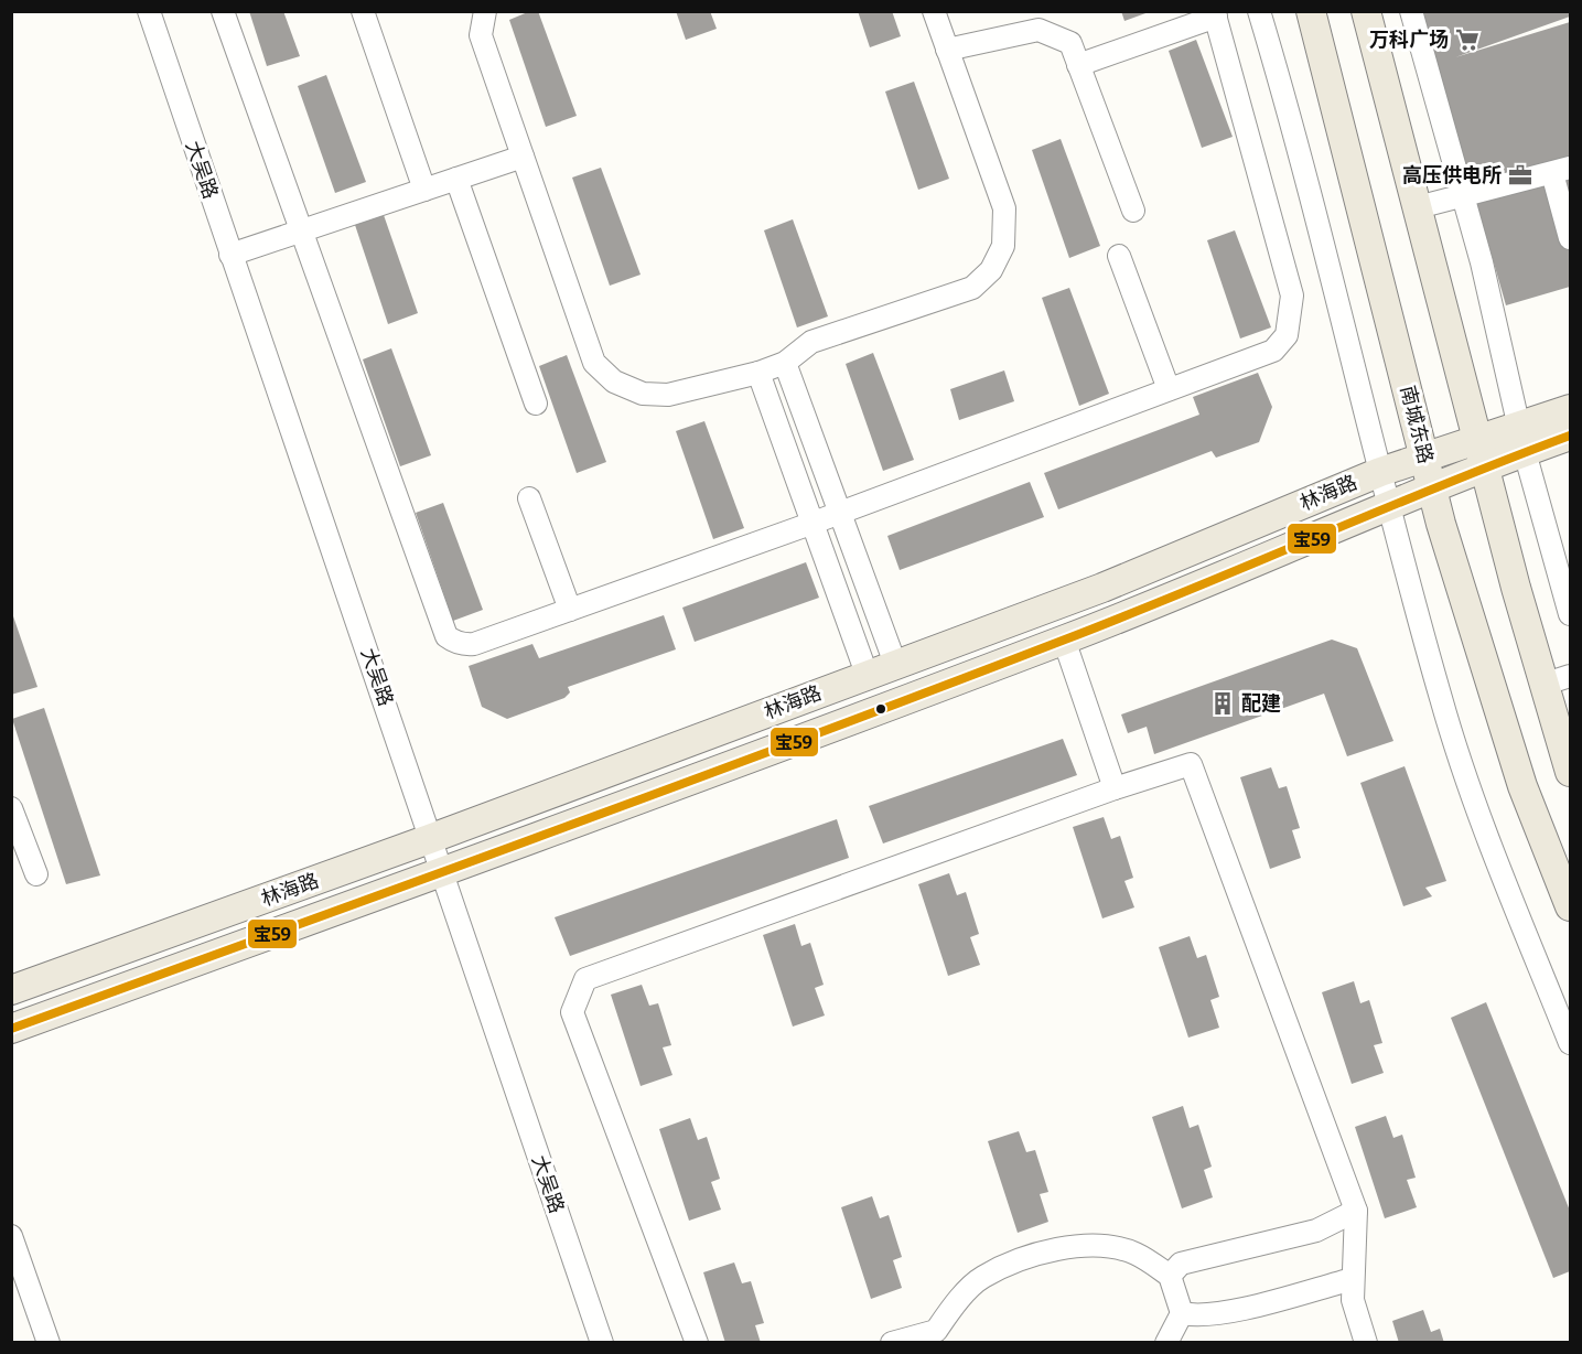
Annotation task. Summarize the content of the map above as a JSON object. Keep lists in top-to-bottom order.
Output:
{
  "streets": {
    "main road": ["南城东路", "林海路"],
    "street": ["大吴路"]
  },
  "crossings": [
    ["大吴路", "林海路"],
    ["南城东路", "林海路"]
  ],
  "places": {
    "supermarket": ["万科广场"],
    "office": ["高压供电所"],
    "building": ["配建"]
  },
  "lines": ["transit line 宝59"]
}
